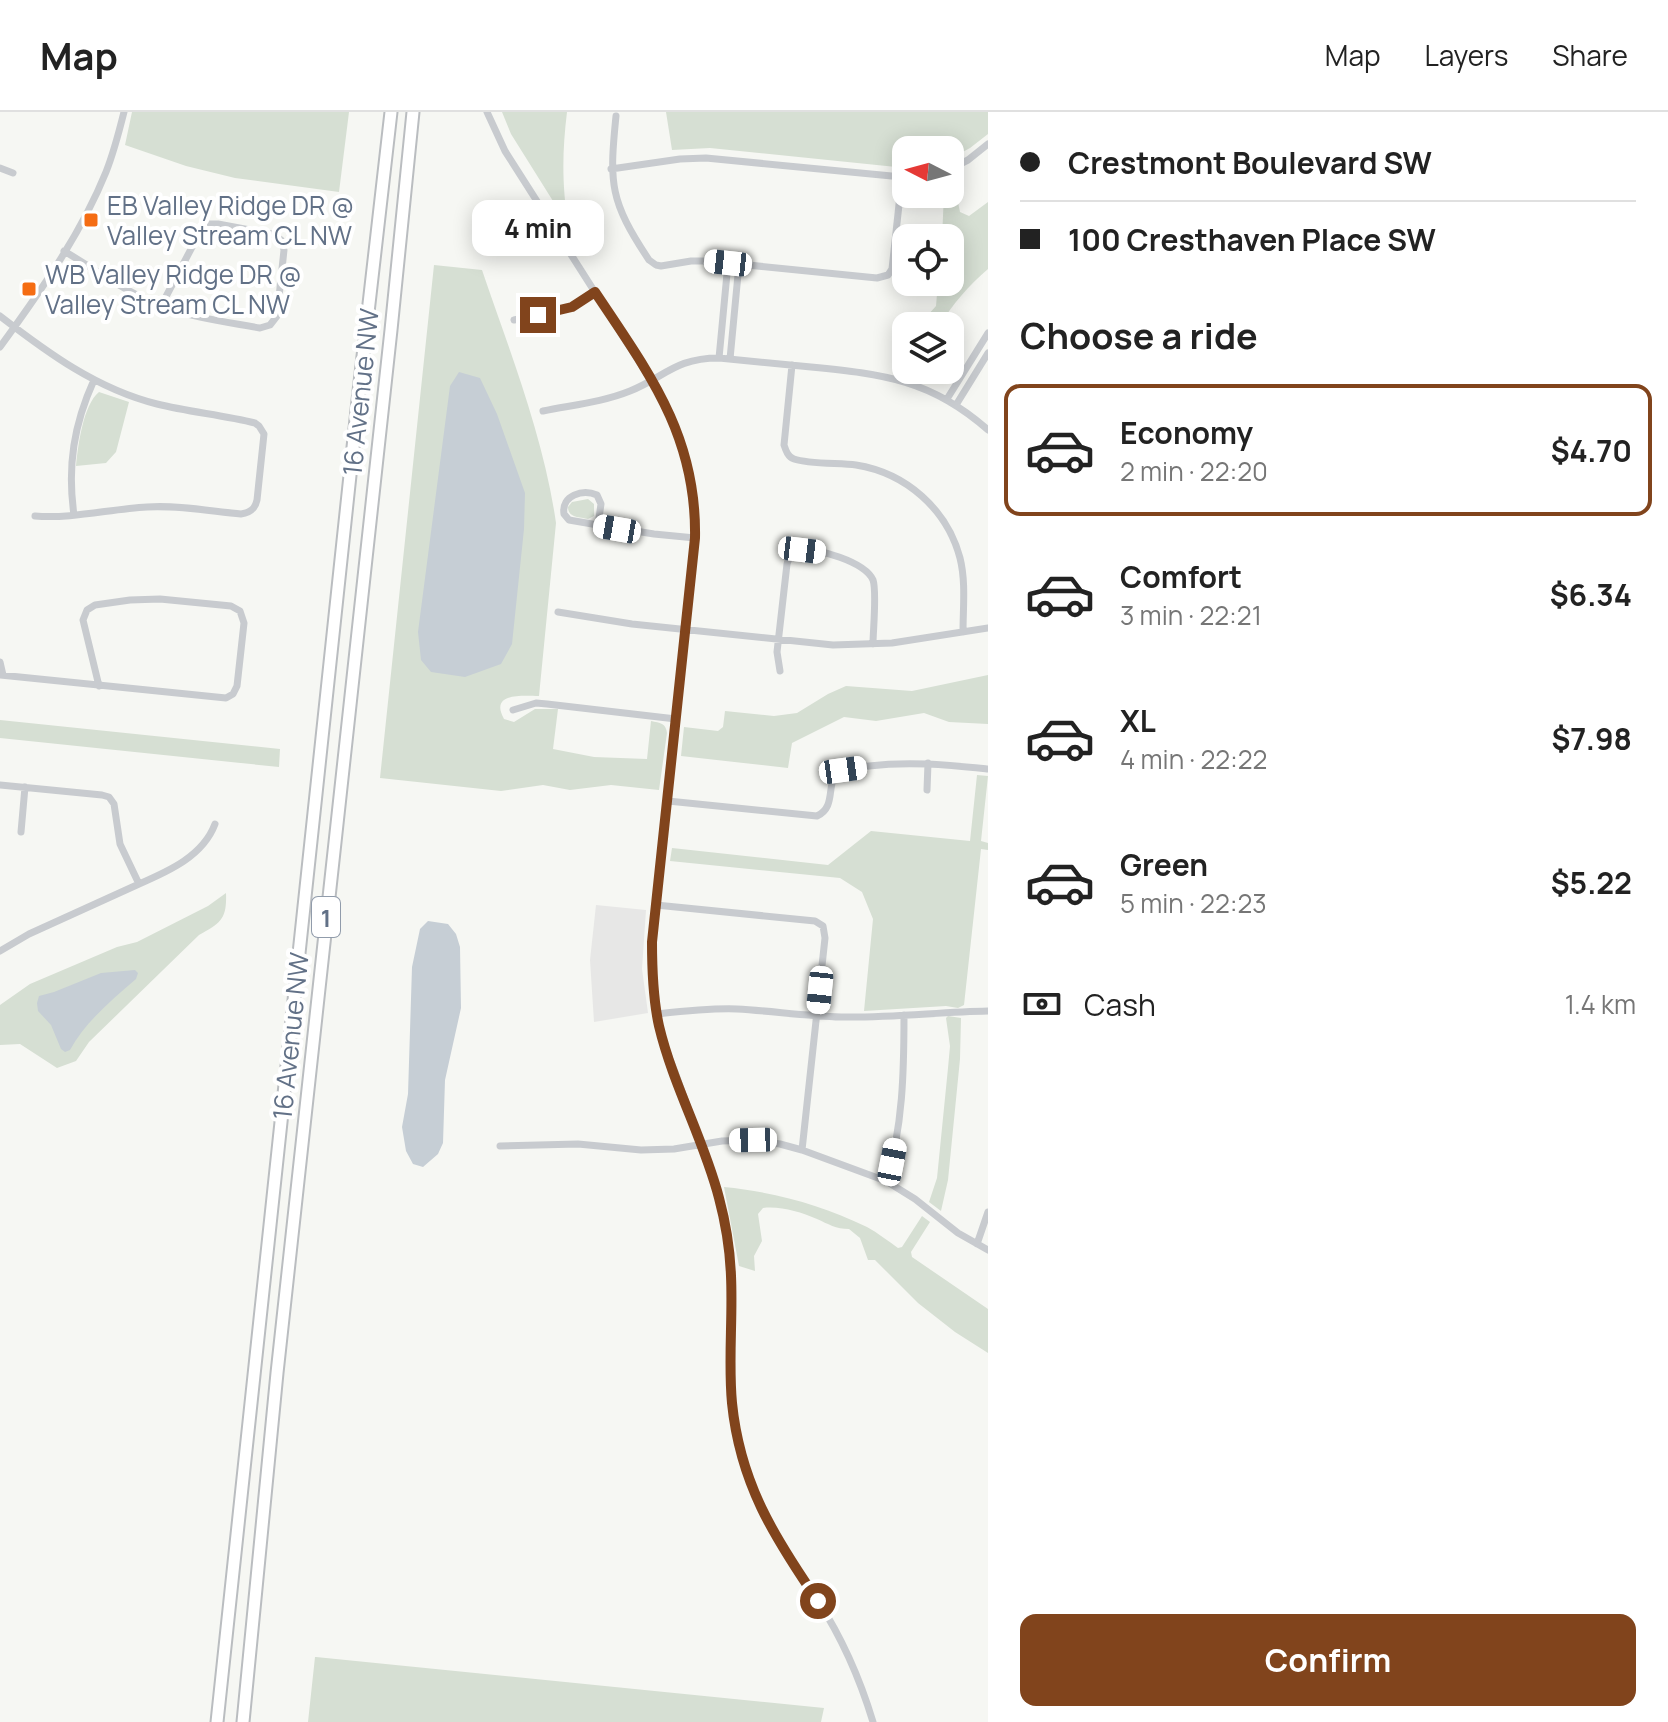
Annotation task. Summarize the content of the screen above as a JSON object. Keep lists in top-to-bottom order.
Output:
{
  "streets": {
    "highway": ["16 Avenue NW", "1"]
  },
  "places": {
    "transit": ["EB Valley Ridge DR @ Valley Stream CL NW", "WB Valley Ridge DR @ Valley Stream CL NW"]
  },
  "north": "left",
  "page": {
    "header": "Map",
    "nav": ["Map", "Layers", "Share"],
    "banner": ["Crestmont Boulevard SW", "100 Cresthaven Place SW"],
    "bubble": "4 min",
    "heading": "Choose a ride",
    "list": [
      {
        "name": "Economy",
        "note": "2 min · 22:20",
        "value": "$4.70"
      },
      {
        "name": "Comfort",
        "note": "3 min · 22:21",
        "value": "$6.34"
      },
      {
        "name": "XL",
        "note": "4 min · 22:22",
        "value": "$7.98"
      },
      {
        "name": "Green",
        "note": "5 min · 22:23",
        "value": "$5.22"
      }
    ],
    "pay": ["Cash", "1.4 km"],
    "buttons": "Confirm"
  }
}
